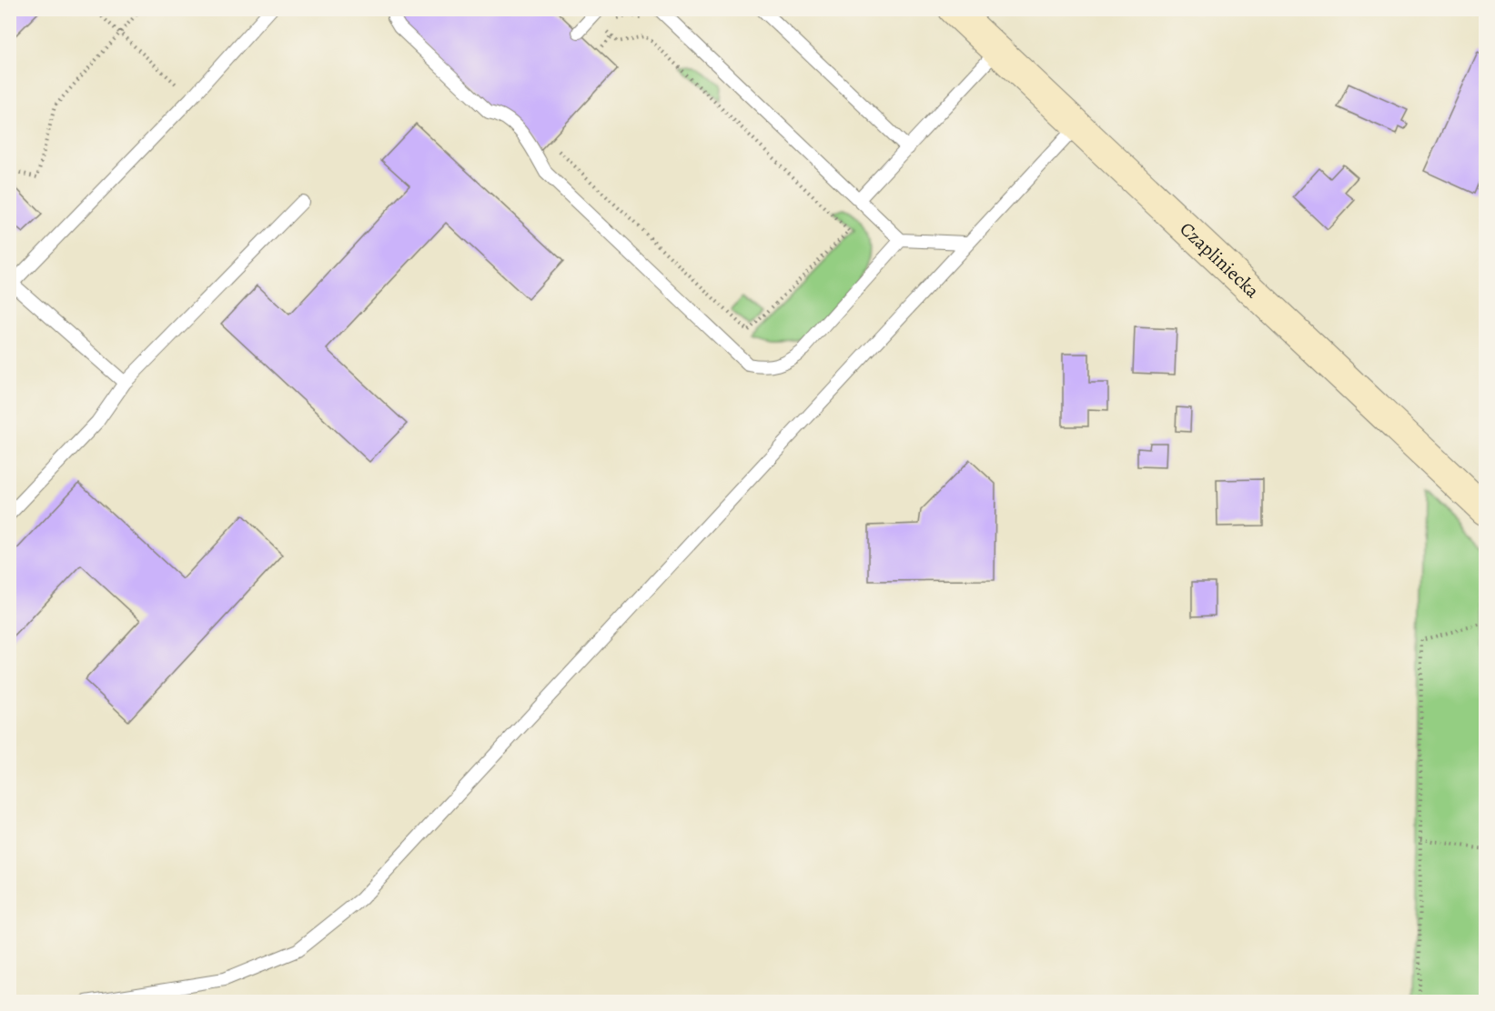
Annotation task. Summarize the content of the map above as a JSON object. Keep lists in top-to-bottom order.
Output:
{
  "streets": {
    "main road": ["Czapliniecka"]
  }
}
